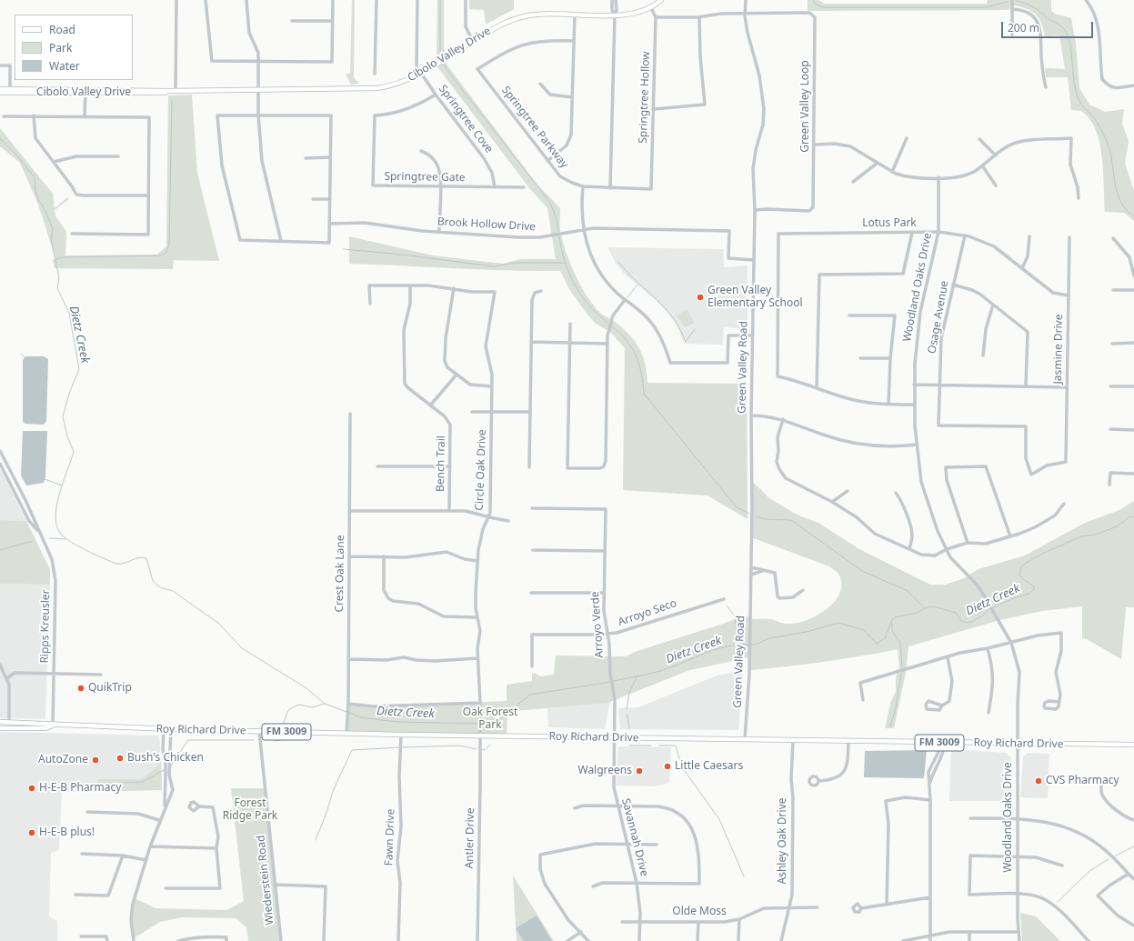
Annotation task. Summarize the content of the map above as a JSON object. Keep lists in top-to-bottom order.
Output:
{
  "streets": {
    "main road": ["Cibolo Valley Drive", "Roy Richard Drive", "FM 3009"],
    "street": [
      "Springtree Hollow",
      "Green Valley Loop",
      "Springtree Cove",
      "Springtree Parkway",
      "Springtree Gate",
      "Lotus Park",
      "Brook Hollow Drive",
      "Woodland Oaks Drive",
      "Osage Avenue",
      "Jasmine Drive",
      "Green Valley Road",
      "Bench Trail",
      "Circle Oak Drive",
      "Crest Oak Lane",
      "Arroyo Seco",
      "Arroyo Verde",
      "Ripps Kreusler",
      "Fawn Drive",
      "Savannah Drive",
      "Antler Drive",
      "Ashley Oak Drive",
      "Wiederstein Road",
      "Olde Moss"
    ]
  },
  "crossings": [
    ["Cibolo Valley Drive", "Springtree Hollow"],
    ["Cibolo Valley Drive", "Springtree Cove"],
    ["Springtree Hollow", "Springtree Parkway"],
    ["Green Valley Loop", "Green Valley Road"],
    ["Springtree Cove", "Springtree Gate"],
    ["Lotus Park", "Woodland Oaks Drive"],
    ["Lotus Park", "Osage Avenue"],
    ["Lotus Park", "Jasmine Drive"],
    ["Brook Hollow Drive", "Green Valley Road"],
    ["Woodland Oaks Drive", "Roy Richard Drive"],
    ["Osage Avenue", "Jasmine Drive"],
    ["Green Valley Road", "Roy Richard Drive"],
    ["Circle Oak Drive", "Roy Richard Drive"],
    ["Circle Oak Drive", "Antler Drive"],
    ["Crest Oak Lane", "Roy Richard Drive"],
    ["Arroyo Seco", "Arroyo Verde"],
    ["Arroyo Verde", "Roy Richard Drive"],
    ["Arroyo Verde", "Savannah Drive"],
    ["Ripps Kreusler", "Roy Richard Drive"],
    ["Roy Richard Drive", "Fawn Drive"],
    ["Roy Richard Drive", "Savannah Drive"],
    ["Roy Richard Drive", "Antler Drive"],
    ["Roy Richard Drive", "Ashley Oak Drive"],
    ["Roy Richard Drive", "Wiederstein Road"],
    ["Savannah Drive", "Olde Moss"],
    ["Ashley Oak Drive", "Olde Moss"]
  ],
  "water": ["Dietz Creek"],
  "parks": ["Oak Forest Park", "Forest Ridge Park"],
  "places": [
    "Green Valley Elementary School",
    "QuikTrip",
    "Bush's Chicken",
    "AutoZone",
    "Little Caesars",
    "Walgreens",
    "CVS Pharmacy",
    "H-E-B Pharmacy",
    "H-E-B plus!"
  ],
  "legend": ["Road", "Park", "Water"],
  "scale_bar": "200 m"
}
